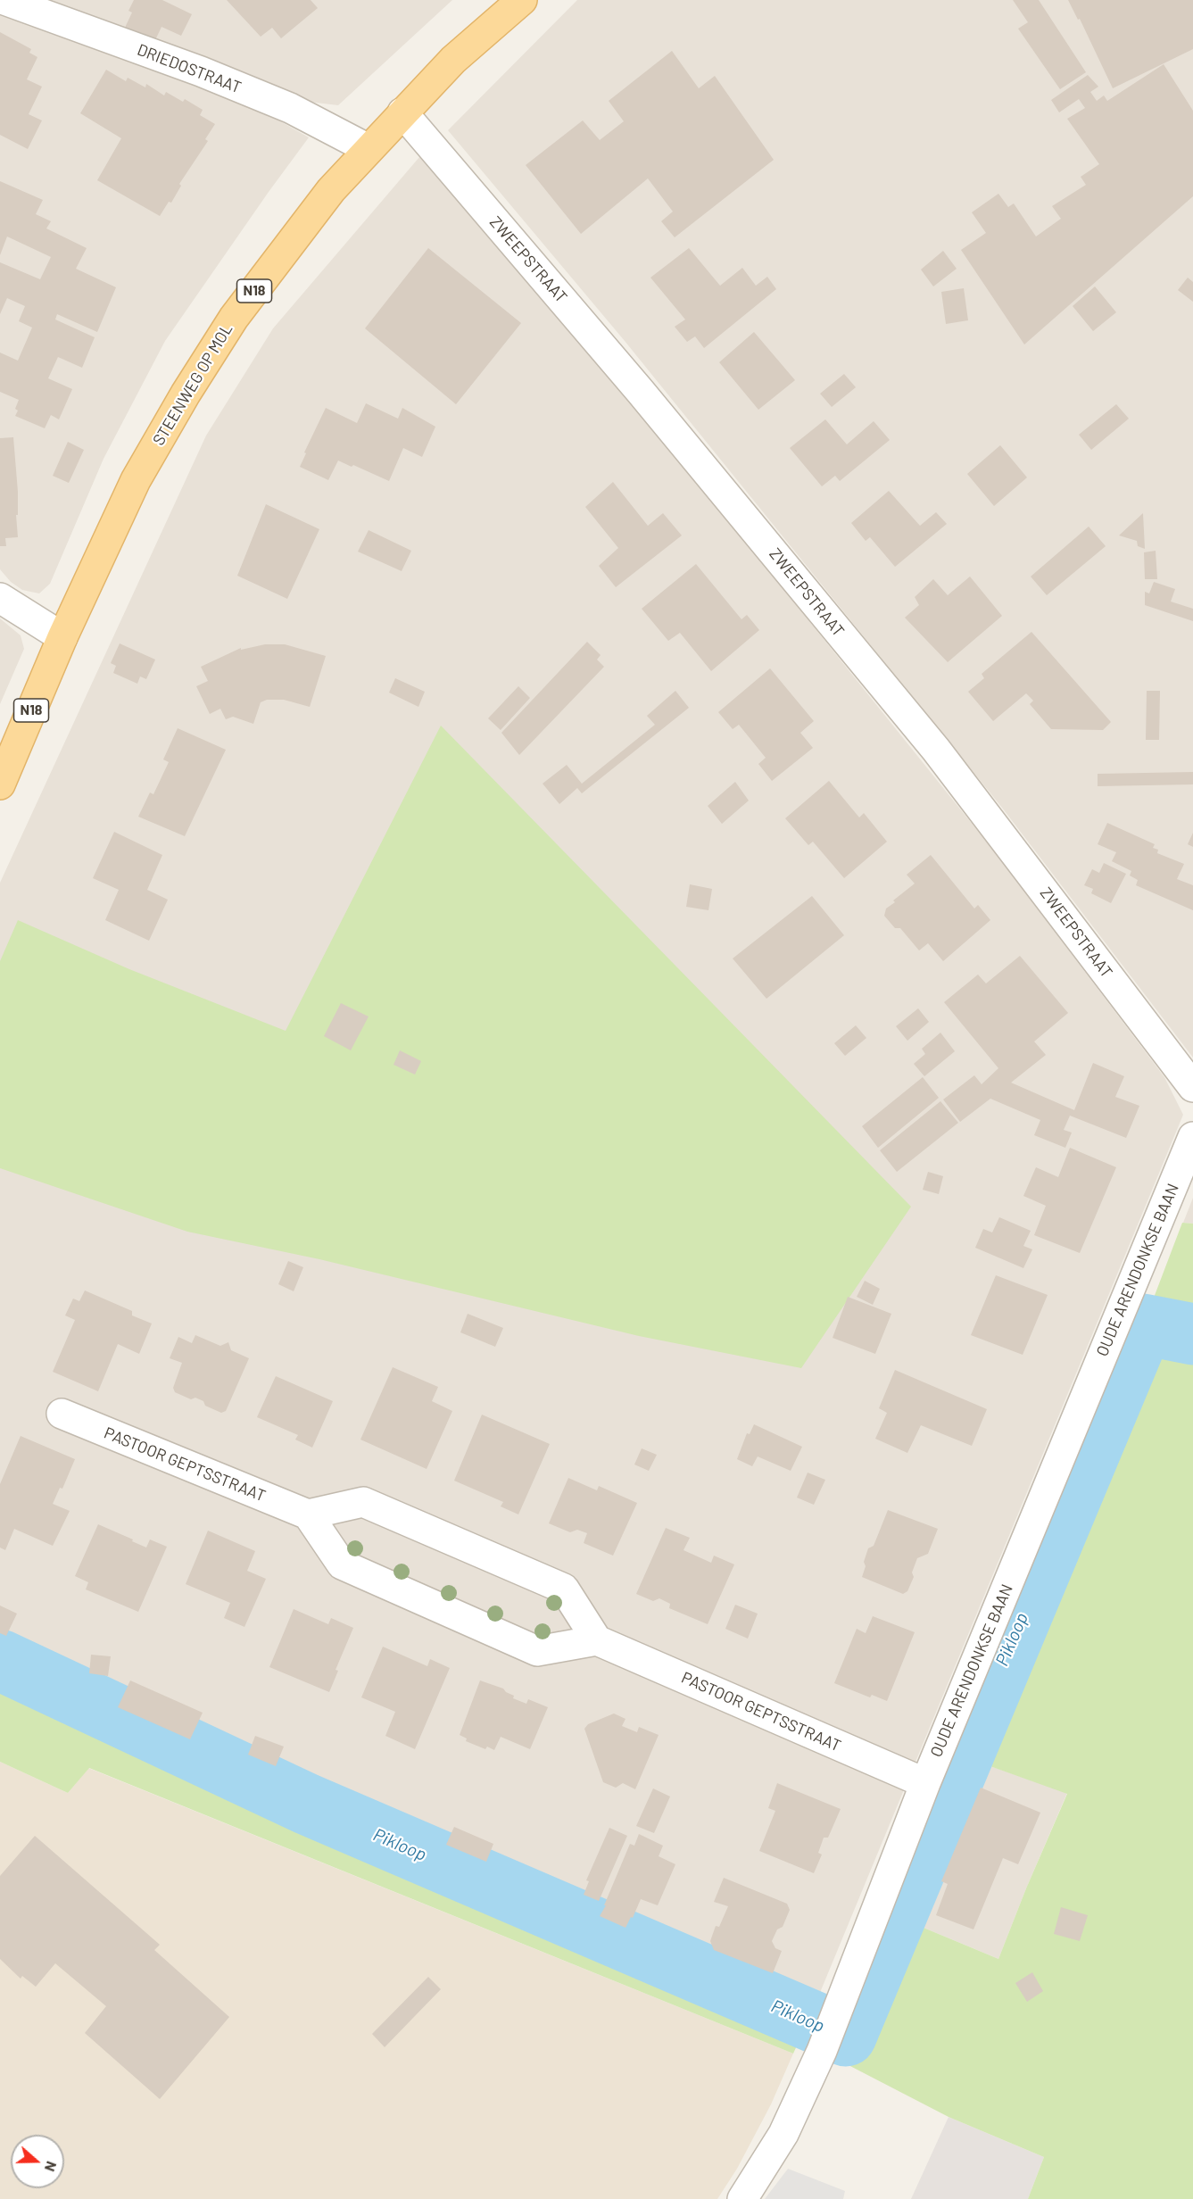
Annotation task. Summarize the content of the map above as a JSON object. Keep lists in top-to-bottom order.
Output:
{
  "streets": {
    "main road": ["N18", "STEENWEG OP MOL"],
    "street": [
      "DRIEDOSTRAAT",
      "ZWEEPSTRAAT",
      "OUDE ARENDONKSE BAAN",
      "PASTOOR GEPTSSTRAAT"
    ]
  },
  "crossings": [
    ["DRIEDOSTRAAT", "STEENWEG OP MOL"],
    ["ZWEEPSTRAAT", "STEENWEG OP MOL"],
    ["OUDE ARENDONKSE BAAN", "PASTOOR GEPTSSTRAAT"]
  ],
  "water": ["Pikloop"],
  "north": "right"
}
